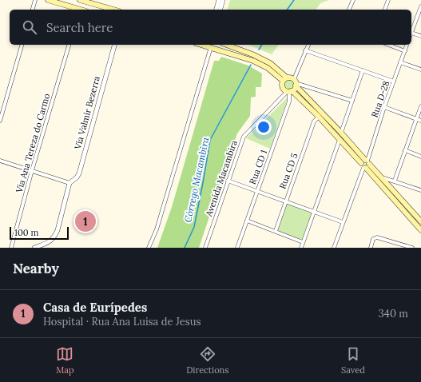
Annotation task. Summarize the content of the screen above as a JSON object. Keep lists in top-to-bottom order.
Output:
{
  "streets": {
    "street": [
      "Rua D-28",
      "Via Valmir Bezerra",
      "Via Ana Tereza do Carmo",
      "Rua CD 1",
      "Rua CD 5",
      "Avenida Macambira"
    ]
  },
  "crossings": [
    ["Rua CD 1", "Avenida Macambira"]
  ],
  "water": ["Córrego Macambira"],
  "scale_bar": "100 m",
  "page": {
    "search": "Search here",
    "pins": "1",
    "scale": "100 m",
    "heading": "Nearby",
    "list": [
      {
        "mark": "1",
        "name": "Casa de Eurípedes",
        "note": "Hospital · Rua Ana Luisa de Jesus",
        "value": "340 m"
      }
    ],
    "nav": ["Map", "Directions", "Saved"]
  }
}
